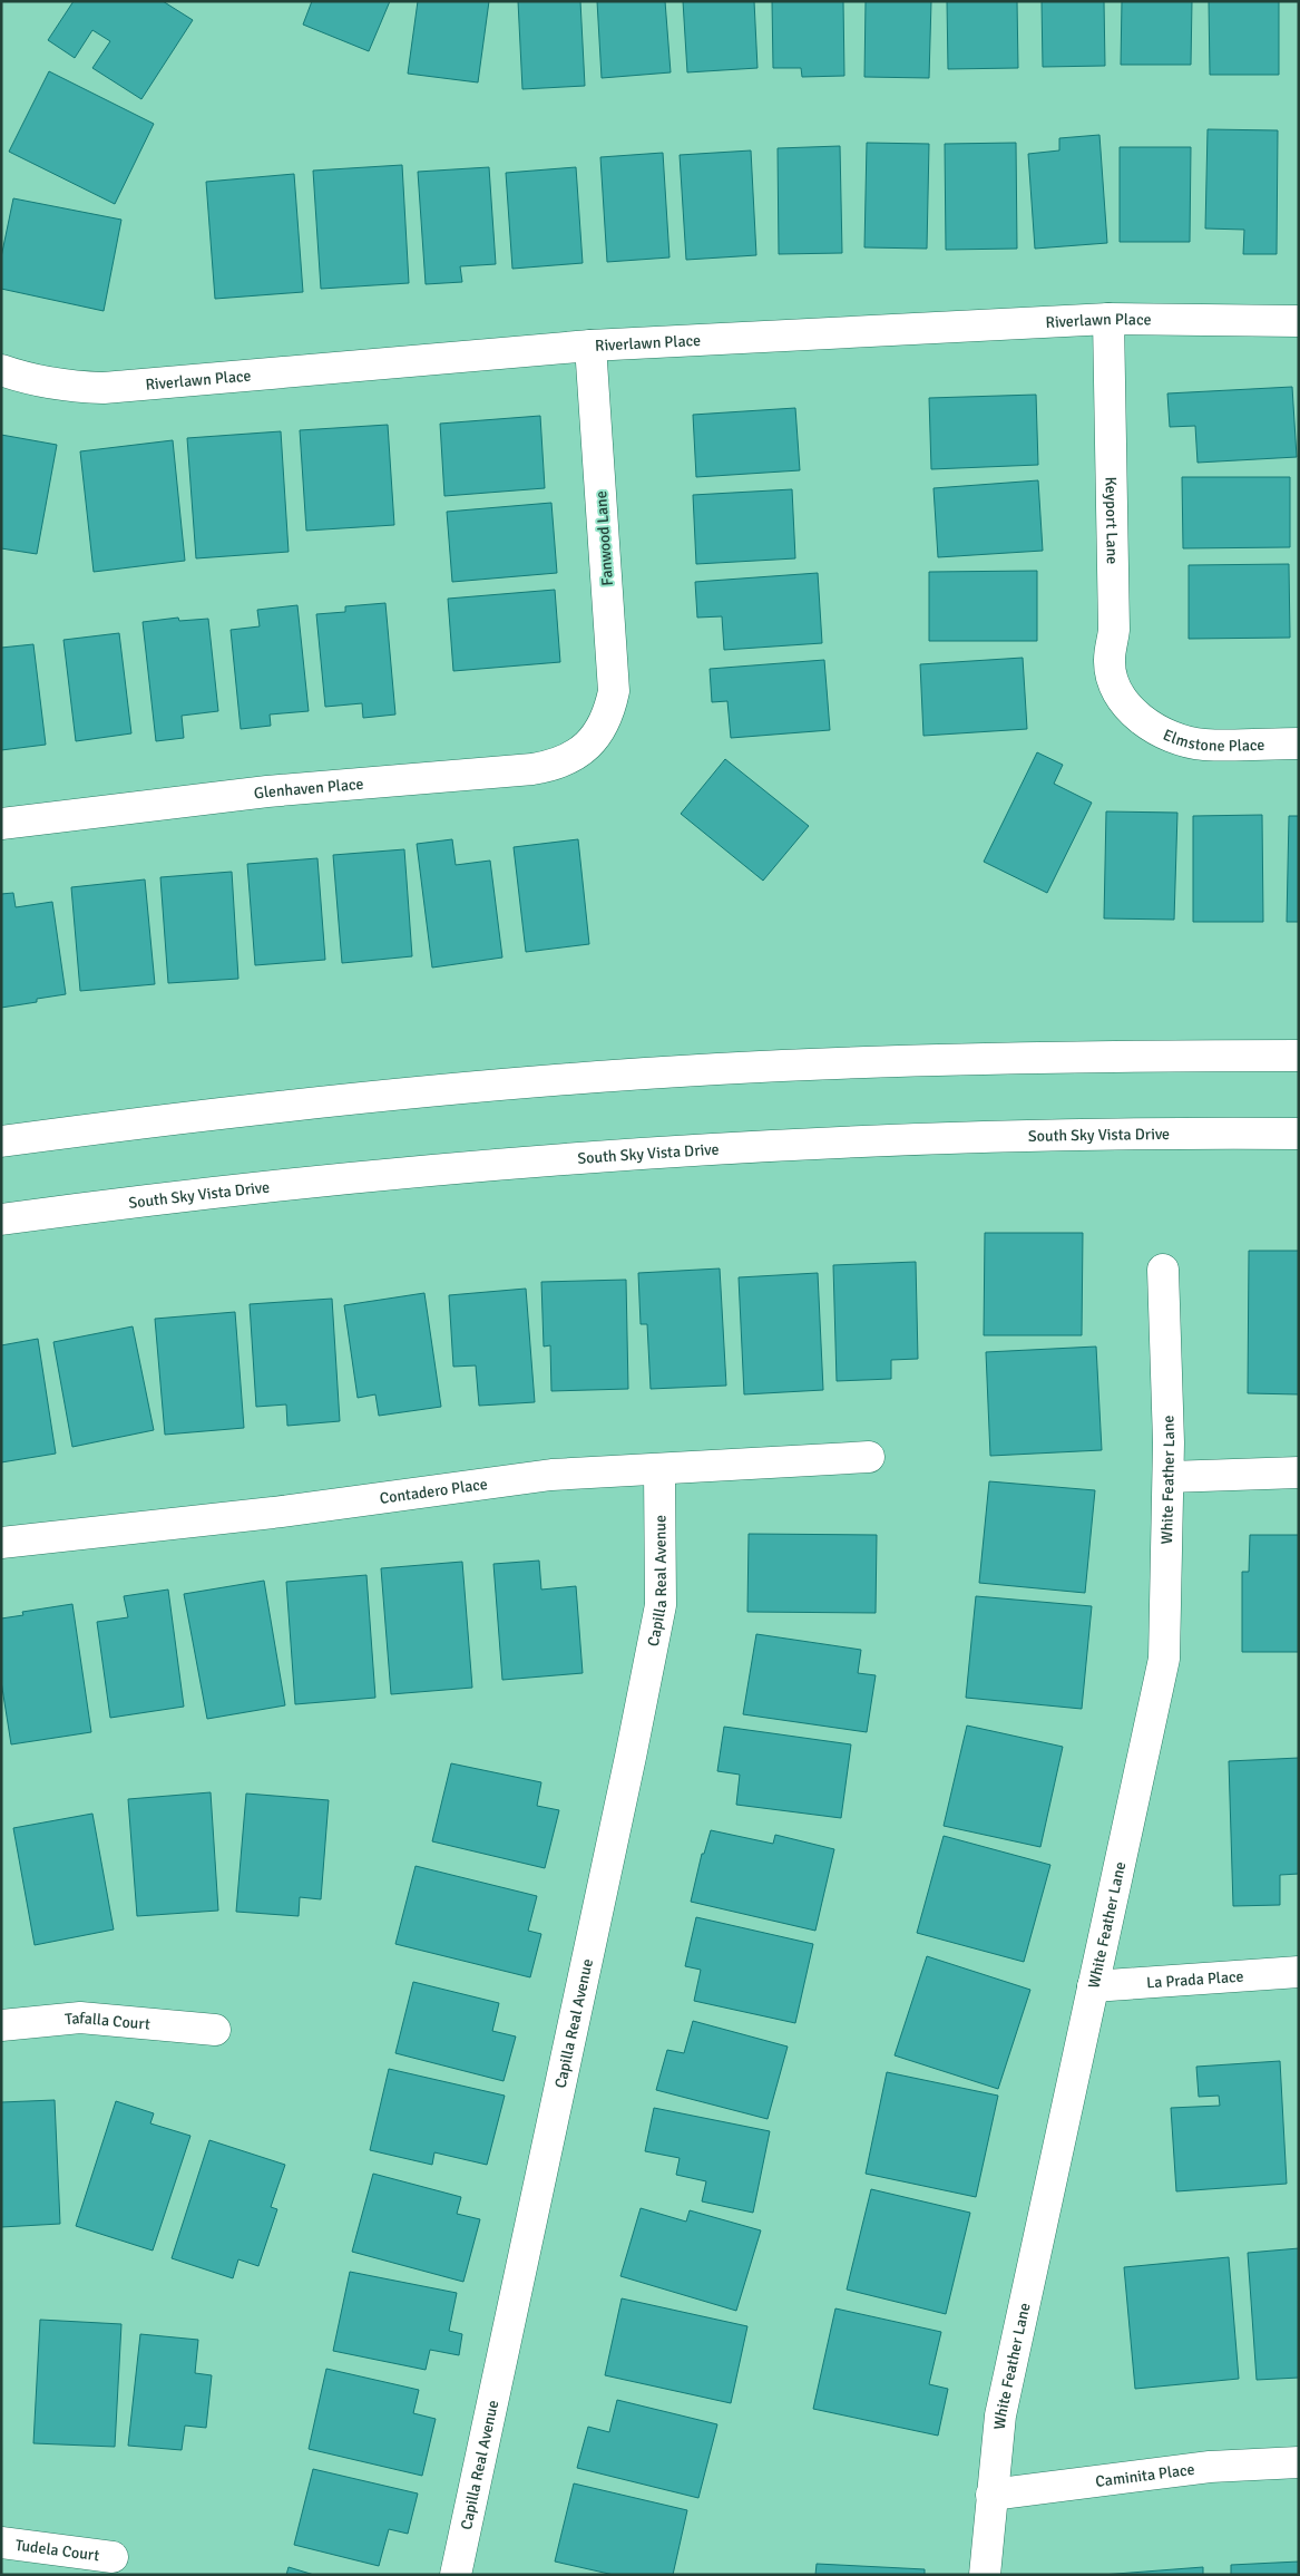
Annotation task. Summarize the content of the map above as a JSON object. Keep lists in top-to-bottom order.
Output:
{
  "streets": {
    "street": [
      "Riverlawn Place",
      "Keyport Lane",
      "Fanwood Lane",
      "Elmstone Place",
      "Glenhaven Place",
      "South Sky Vista Drive",
      "White Feather Lane",
      "Contadero Place",
      "Capilla Real Avenue",
      "La Prada Place",
      "Tafalla Court",
      "Caminita Place",
      "Tudela Court"
    ]
  },
  "crossings": [
    ["Riverlawn Place", "Keyport Lane"],
    ["Riverlawn Place", "Fanwood Lane"],
    ["Keyport Lane", "Elmstone Place"],
    ["Fanwood Lane", "Glenhaven Place"],
    ["White Feather Lane", "La Prada Place"],
    ["White Feather Lane", "Caminita Place"],
    ["Contadero Place", "Capilla Real Avenue"]
  ]
}
